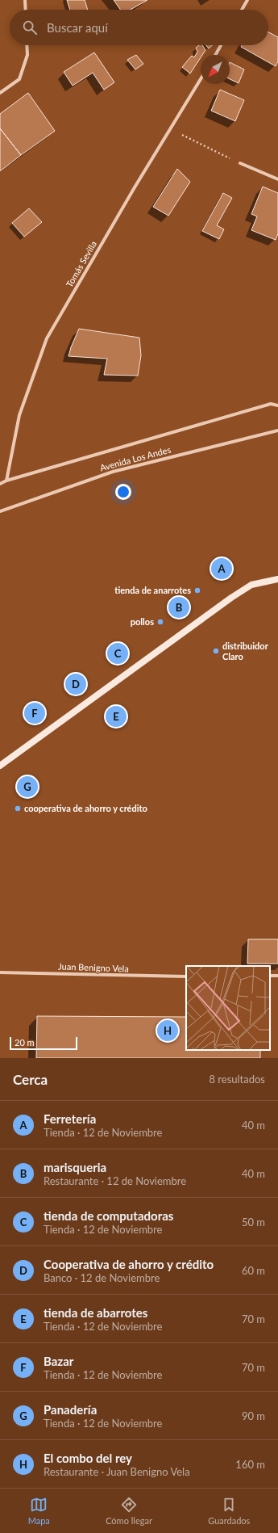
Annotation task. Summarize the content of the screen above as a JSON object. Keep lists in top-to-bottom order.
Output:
{
  "streets": {
    "street": ["Tomás Sevilla", "Avenida Los Andes", "Juan Benigno Vela"]
  },
  "crossings": [
    ["Tomás Sevilla", "Avenida Los Andes"]
  ],
  "places": [
    "tienda de anarrotes",
    "pollos",
    "distribuidor Claro",
    "cooperativa de ahorro y crédito"
  ],
  "scale_bar": "20 m",
  "north": "bottom left",
  "page": {
    "search": "Buscar aquí",
    "pins": [
      "A",
      "B",
      "C",
      "D",
      "F",
      "E",
      "G",
      "H"
    ],
    "scale": "20 m",
    "heading": ["Cerca", "8 resultados"],
    "list": [
      {
        "mark": "A",
        "name": "Ferretería",
        "note": "Tienda · 12 de Noviembre",
        "value": "40 m"
      },
      {
        "mark": "B",
        "name": "marisqueria",
        "note": "Restaurante · 12 de Noviembre",
        "value": "40 m"
      },
      {
        "mark": "C",
        "name": "tienda de computadoras",
        "note": "Tienda · 12 de Noviembre",
        "value": "50 m"
      },
      {
        "mark": "D",
        "name": "Cooperativa de ahorro y crédito",
        "note": "Banco · 12 de Noviembre",
        "value": "60 m"
      },
      {
        "mark": "E",
        "name": "tienda de abarrotes",
        "note": "Tienda · 12 de Noviembre",
        "value": "70 m"
      },
      {
        "mark": "F",
        "name": "Bazar",
        "note": "Tienda · 12 de Noviembre",
        "value": "70 m"
      },
      {
        "mark": "G",
        "name": "Panadería",
        "note": "Tienda · 12 de Noviembre",
        "value": "90 m"
      },
      {
        "mark": "H",
        "name": "El combo del rey",
        "note": "Restaurante · Juan Benigno Vela",
        "value": "160 m"
      }
    ],
    "nav": ["Mapa", "Cómo llegar", "Guardados"]
  }
}
